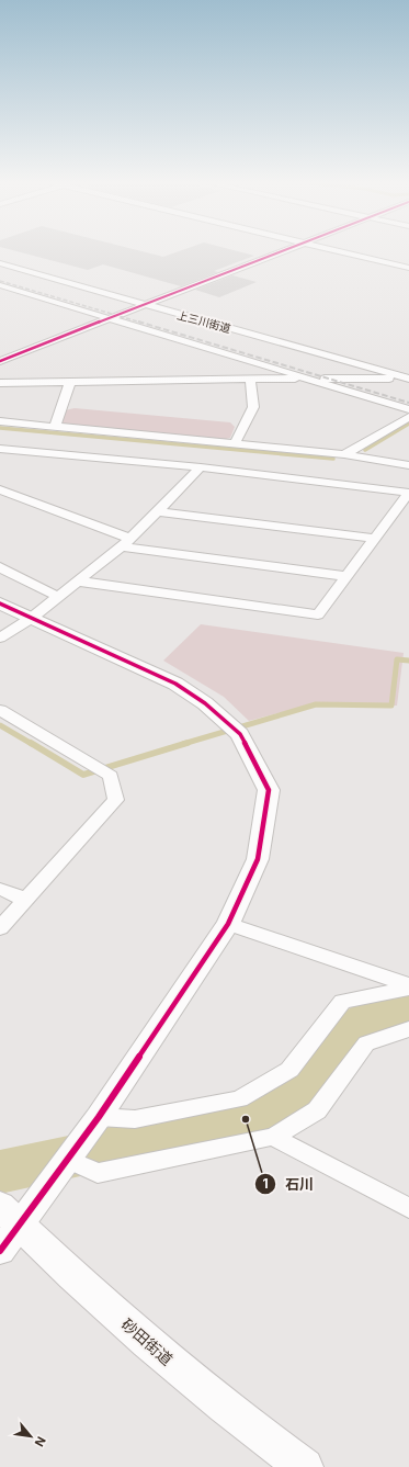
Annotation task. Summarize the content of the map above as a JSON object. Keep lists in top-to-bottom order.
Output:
{
  "streets": {
    "main road": ["砂田街道"],
    "street": ["上三川街道"]
  },
  "places": ["石川"],
  "north": "bottom right"
}
